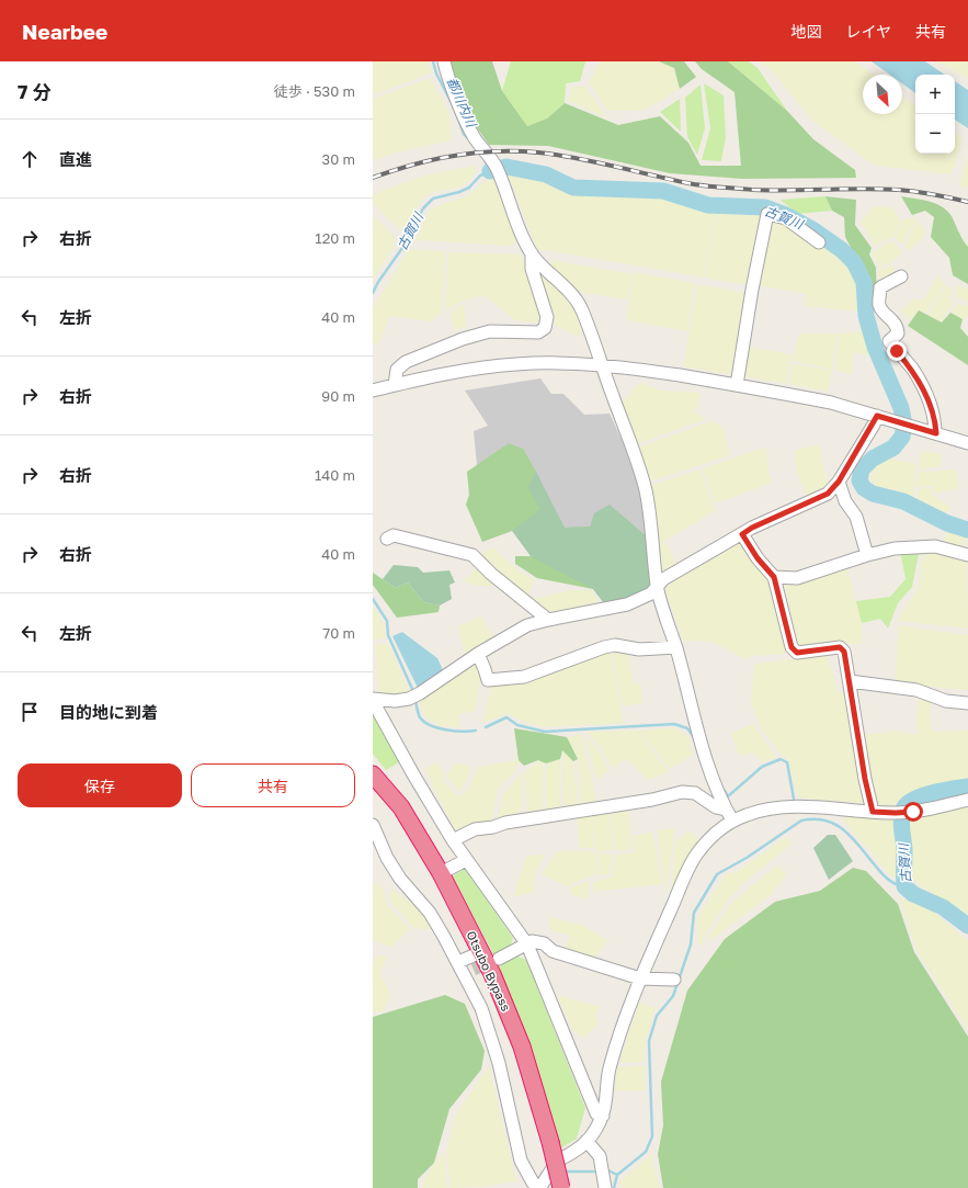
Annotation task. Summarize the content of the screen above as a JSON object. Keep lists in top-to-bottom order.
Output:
{
  "streets": {
    "highway": ["Otsubo Bypass"]
  },
  "water": ["都川内川", "古賀川"],
  "north": "bottom right",
  "page": {
    "header": "Nearbee",
    "nav": ["地図", "レイヤ", "共有"],
    "heading": ["7 分", "徒歩 · 530 m"],
    "map_buttons": ["+", "−"],
    "list": [
      ["直進", "30 m"],
      ["右折", "120 m"],
      ["左折", "40 m"],
      ["右折", "90 m"],
      ["右折", "140 m"],
      ["右折", "40 m"],
      ["左折", "70 m"],
      "目的地に到着"
    ],
    "buttons": ["保存", "共有"]
  }
}
